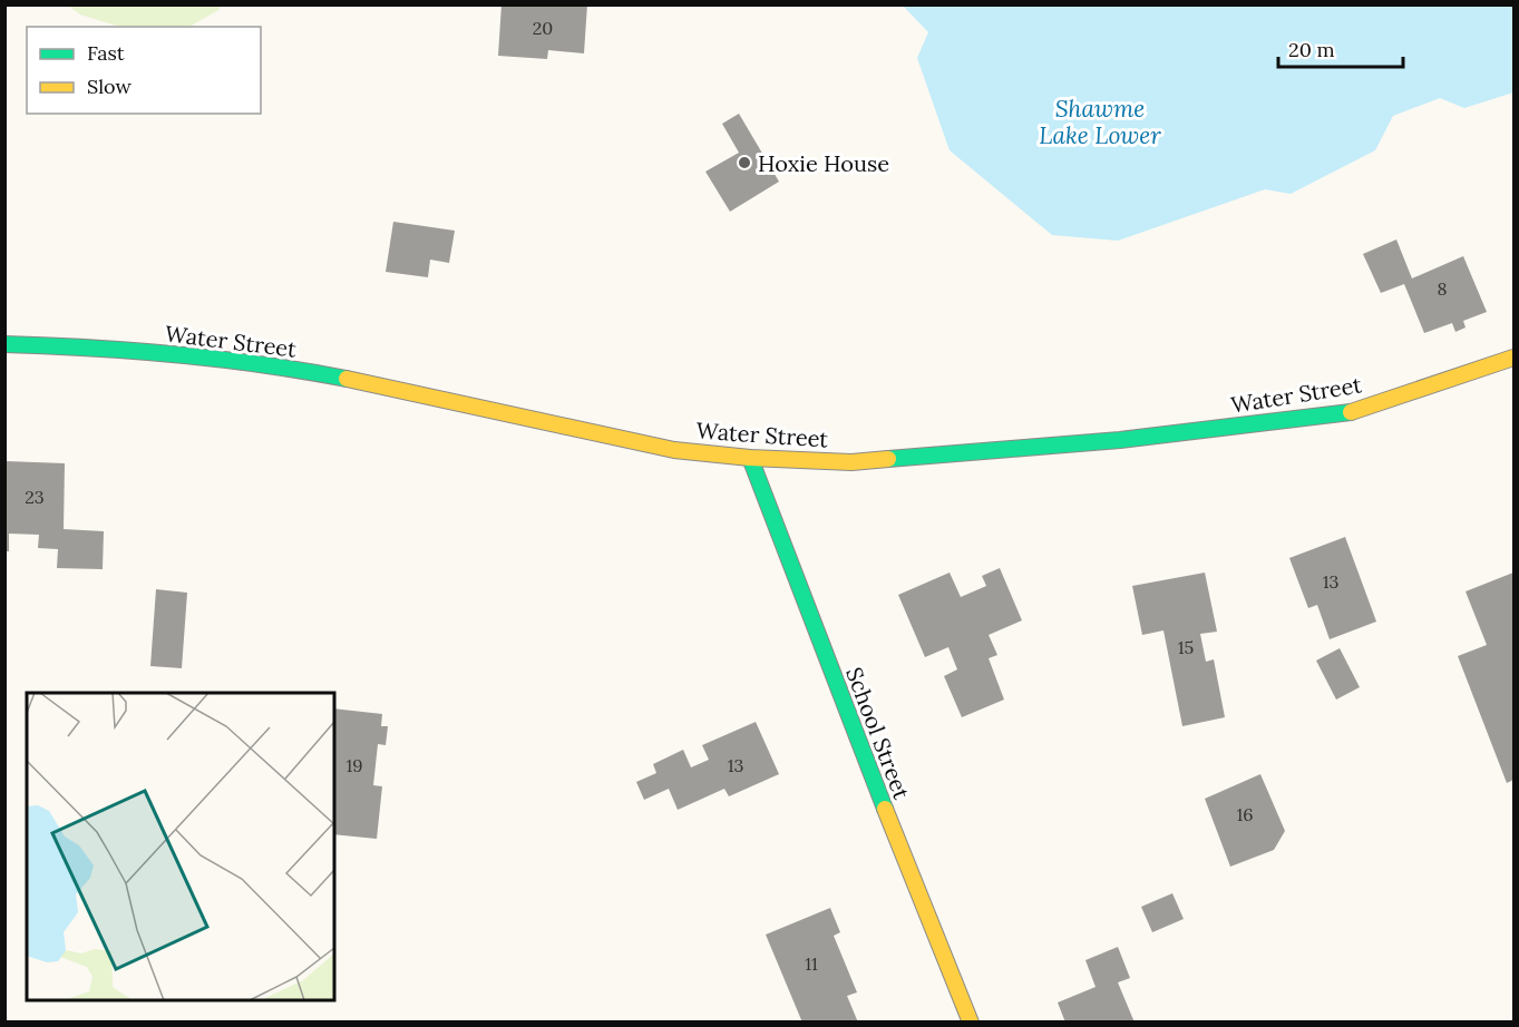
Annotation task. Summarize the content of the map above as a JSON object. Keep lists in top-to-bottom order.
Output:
{
  "streets": {
    "main road": ["Water Street", "School Street"]
  },
  "crossings": [
    ["Water Street", "School Street"]
  ],
  "water": ["Shawme Lake Lower"],
  "places": ["Hoxie House"],
  "house_numbers": [
    "20",
    "8",
    "23",
    "13",
    "15",
    "19",
    "13",
    "16",
    "11"
  ],
  "legend": ["Fast", "Slow"],
  "scale_bar": "20 m"
}
